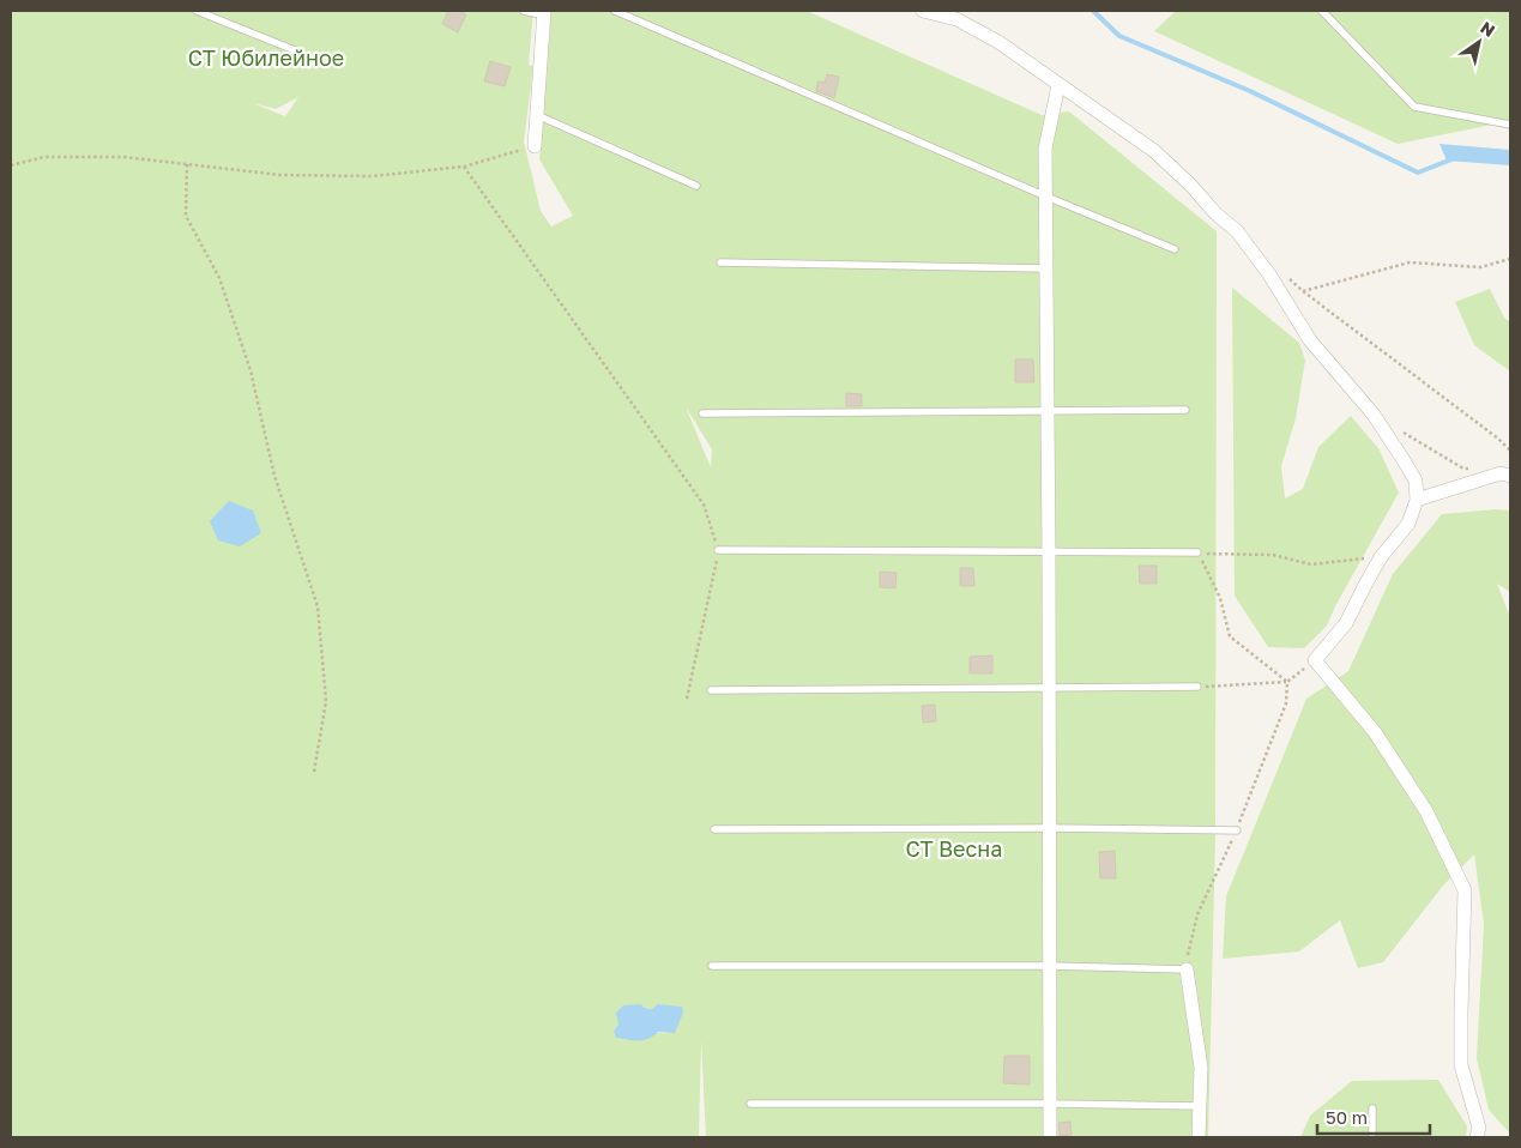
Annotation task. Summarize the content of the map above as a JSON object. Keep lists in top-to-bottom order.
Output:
{
  "parks": ["СТ Юбилейное", "СТ Весна"],
  "scale_bar": "50 m",
  "north": "top right"
}
